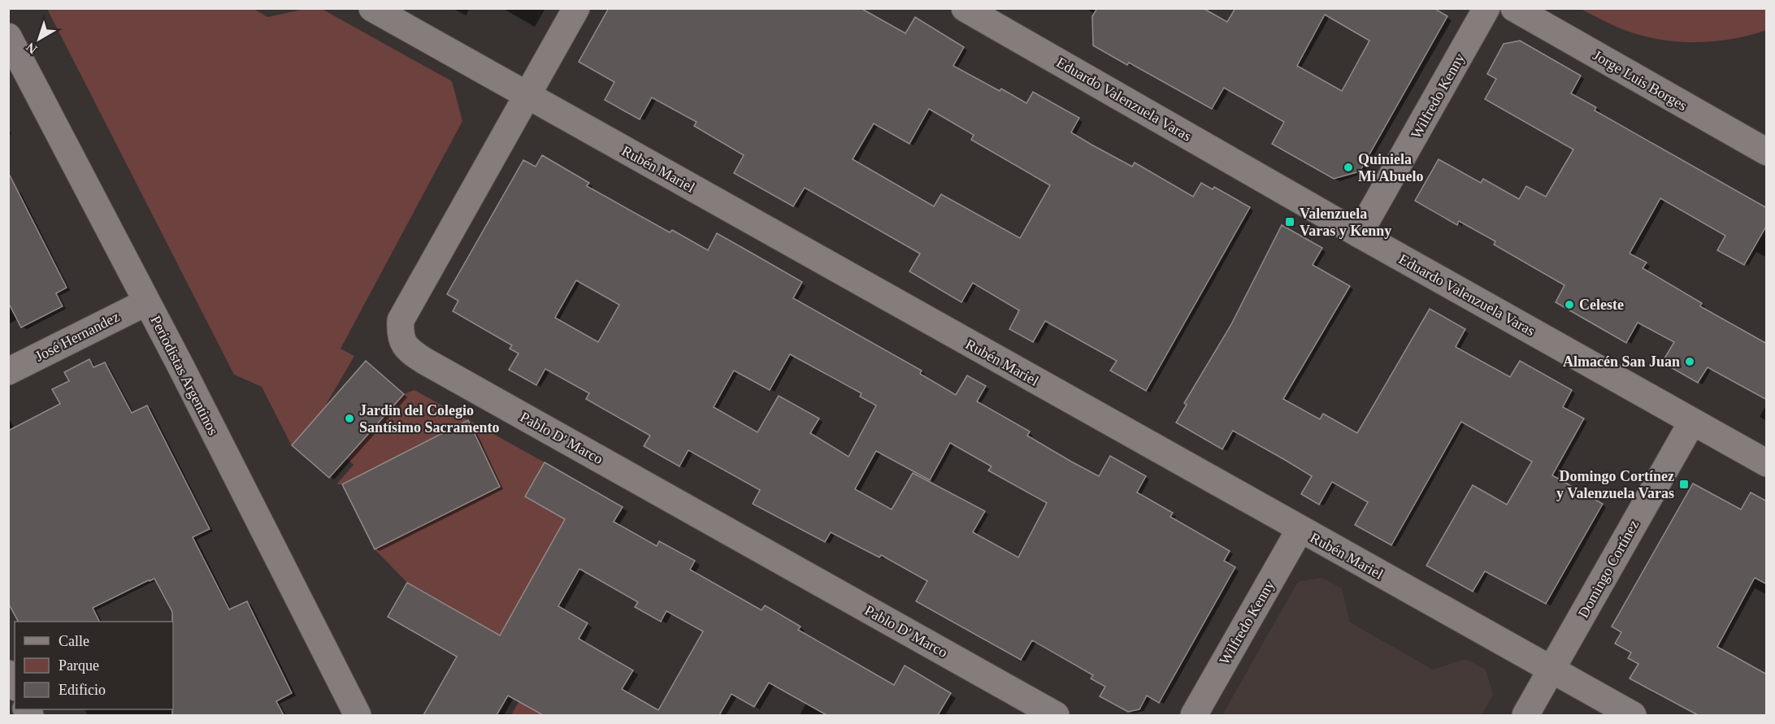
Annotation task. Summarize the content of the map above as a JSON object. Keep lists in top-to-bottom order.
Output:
{
  "streets": {
    "street": [
      "Jorge Luis Borges",
      "Wilfredo Kenny",
      "Eduardo Valenzuela Varas",
      "Rubén Mariel",
      "José Hernandez",
      "Periodistas Argentinos",
      "Pablo D' Marco",
      "Domingo Cortínez"
    ]
  },
  "crossings": [
    ["Wilfredo Kenny", "Eduardo Valenzuela Varas"],
    ["Wilfredo Kenny", "Rubén Mariel"],
    ["Eduardo Valenzuela Varas", "Domingo Cortínez"],
    ["Rubén Mariel", "Pablo D' Marco"],
    ["Rubén Mariel", "Domingo Cortínez"],
    ["José Hernandez", "Periodistas Argentinos"]
  ],
  "places": {
    "other": [
      "Quiniela Mi Abuelo",
      "Celeste",
      "Almacén San Juan",
      "Jardin del Colegio Santísimo Sacramento"
    ],
    "transit": ["Valenzuela Varas y Kenny", "Domingo Cortínez y Valenzuela Varas"]
  },
  "legend": ["Calle", "Parque", "Edificio"],
  "north": "bottom left"
}
